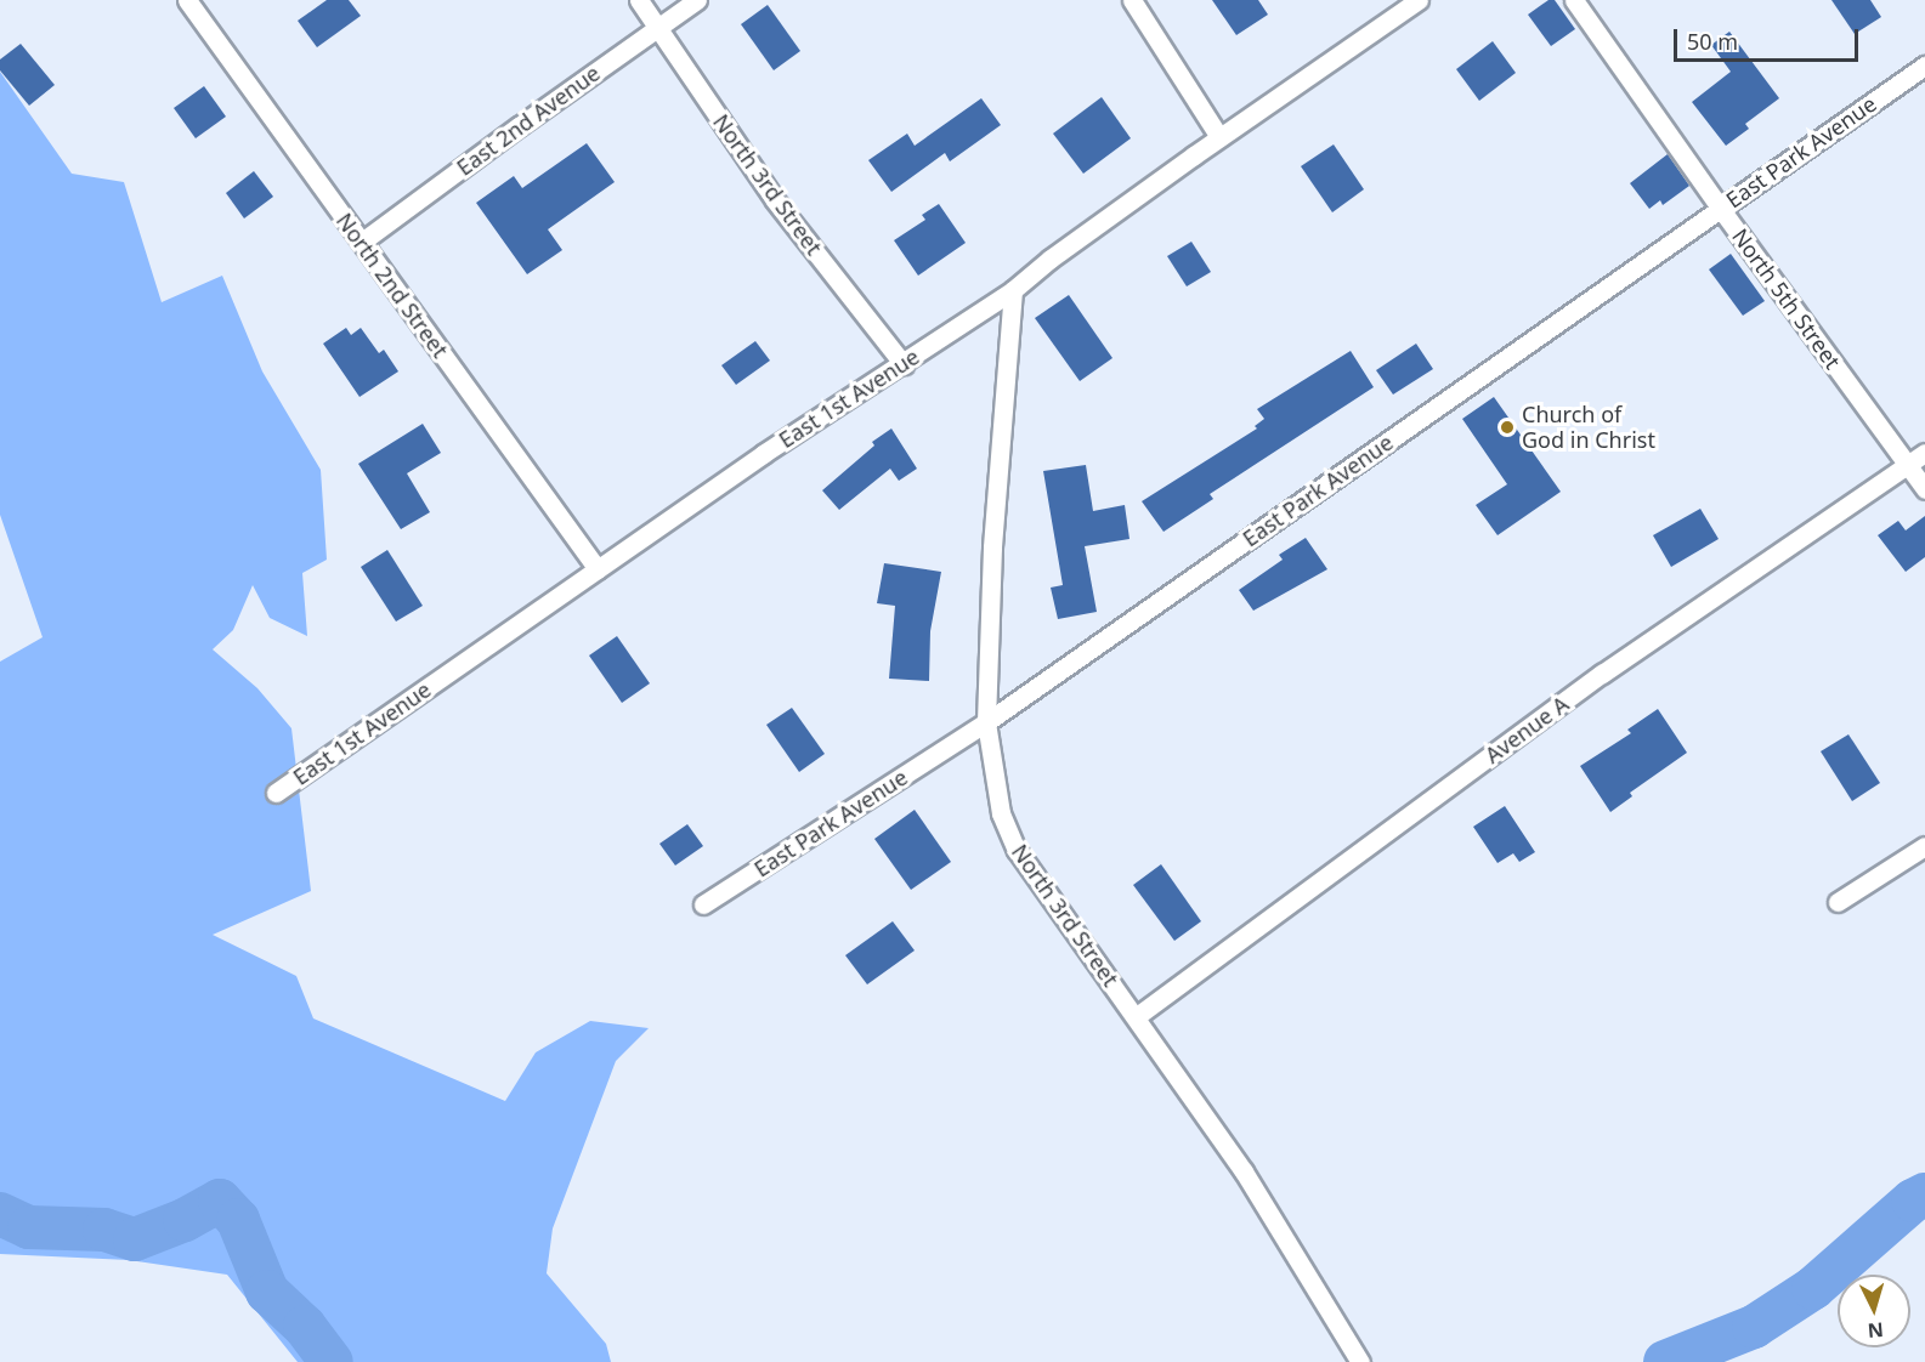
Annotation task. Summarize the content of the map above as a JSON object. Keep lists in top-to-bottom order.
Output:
{
  "streets": {
    "street": [
      "East 2nd Avenue",
      "East Park Avenue",
      "North 3rd Street",
      "North 2nd Street",
      "North 5th Street",
      "East 1st Avenue",
      "Avenue A"
    ]
  },
  "crossings": [
    ["East 2nd Avenue", "North 3rd Street"],
    ["East 2nd Avenue", "North 2nd Street"],
    ["East Park Avenue", "North 3rd Street"],
    ["East Park Avenue", "North 5th Street"],
    ["North 3rd Street", "East 1st Avenue"],
    ["North 3rd Street", "Avenue A"],
    ["North 2nd Street", "East 1st Avenue"],
    ["North 5th Street", "Avenue A"]
  ],
  "places": ["Church of God in Christ"],
  "scale_bar": "50 m",
  "north": "bottom"
}
